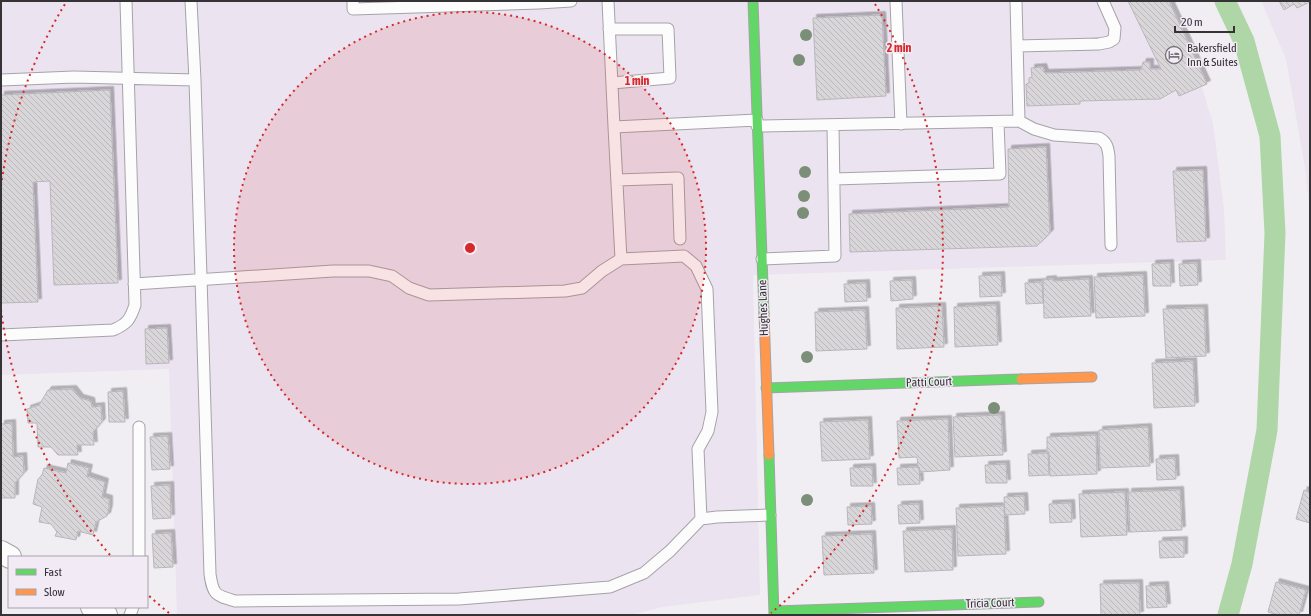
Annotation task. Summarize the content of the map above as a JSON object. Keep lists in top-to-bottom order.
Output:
{
  "streets": {
    "street": ["Hughes Lane", "Patti Court", "Tricia Court"]
  },
  "crossings": [
    ["Hughes Lane", "Patti Court"],
    ["Hughes Lane", "Tricia Court"]
  ],
  "places": {
    "hotel": ["Bakersfield Inn & Suites"]
  },
  "legend": ["Fast", "Slow"],
  "scale_bar": "20 m",
  "rings": ["2 min", "1 min"]
}
